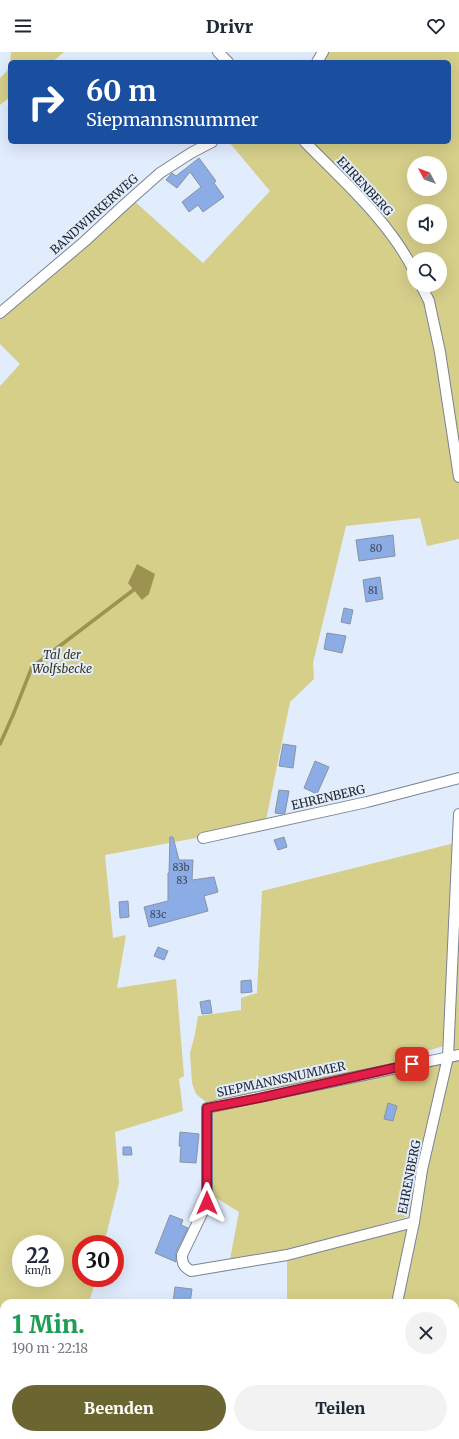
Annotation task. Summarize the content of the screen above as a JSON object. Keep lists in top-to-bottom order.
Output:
{
  "streets": {
    "street": ["EHRENBERG", "BANDWIRKERWEG", "SIEPMANNSNUMMER"]
  },
  "crossings": [
    ["EHRENBERG", "SIEPMANNSNUMMER"]
  ],
  "parks": ["Tal der Wolfsbecke"],
  "house_numbers": [
    "80",
    "81",
    "83b",
    "83",
    "83c"
  ],
  "north": "top left",
  "page": {
    "header": "Drivr",
    "turn": ["60 m", "Siepmannsnummer"],
    "speed": "22 km/h",
    "limit": "30",
    "heading": ["1 Min.", "190 m · 22:18"],
    "buttons": ["Beenden", "Teilen"]
  }
}
